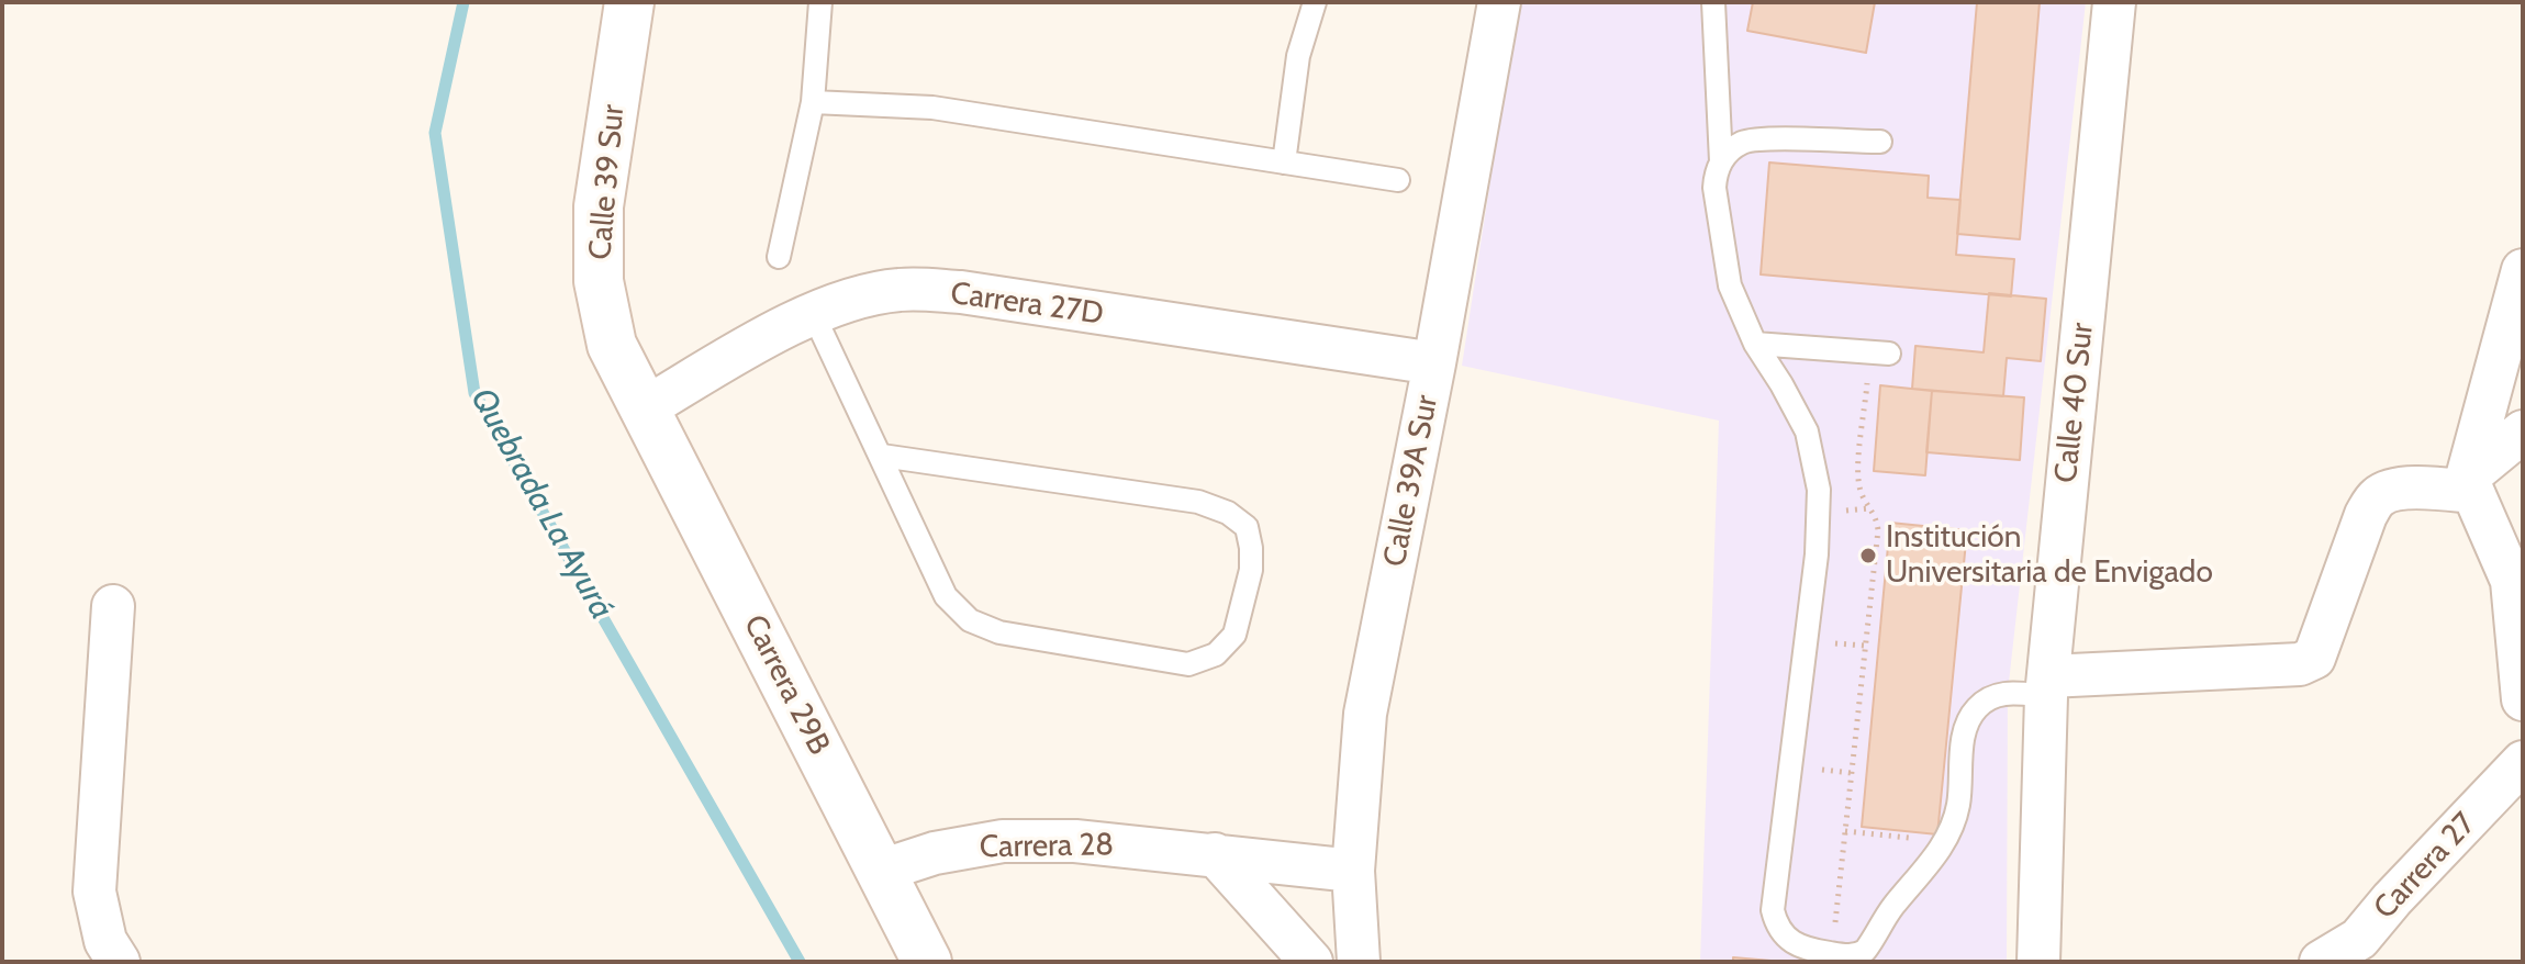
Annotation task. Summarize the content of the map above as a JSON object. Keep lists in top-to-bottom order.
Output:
{
  "streets": {
    "street": [
      "Calle 39 Sur",
      "Carrera 27D",
      "Calle 40 Sur",
      "Calle 39A Sur",
      "Carrera 29B",
      "Carrera 28",
      "Carrera 27"
    ]
  },
  "crossings": [
    ["Calle 39 Sur", "Carrera 27D"],
    ["Calle 39 Sur", "Carrera 29B"],
    ["Carrera 27D", "Calle 39A Sur"],
    ["Carrera 27D", "Carrera 29B"],
    ["Calle 39A Sur", "Carrera 28"],
    ["Carrera 29B", "Carrera 28"]
  ],
  "water": ["Quebrada La Ayurá"],
  "places": ["Institución Universitaria de Envigado"]
}
